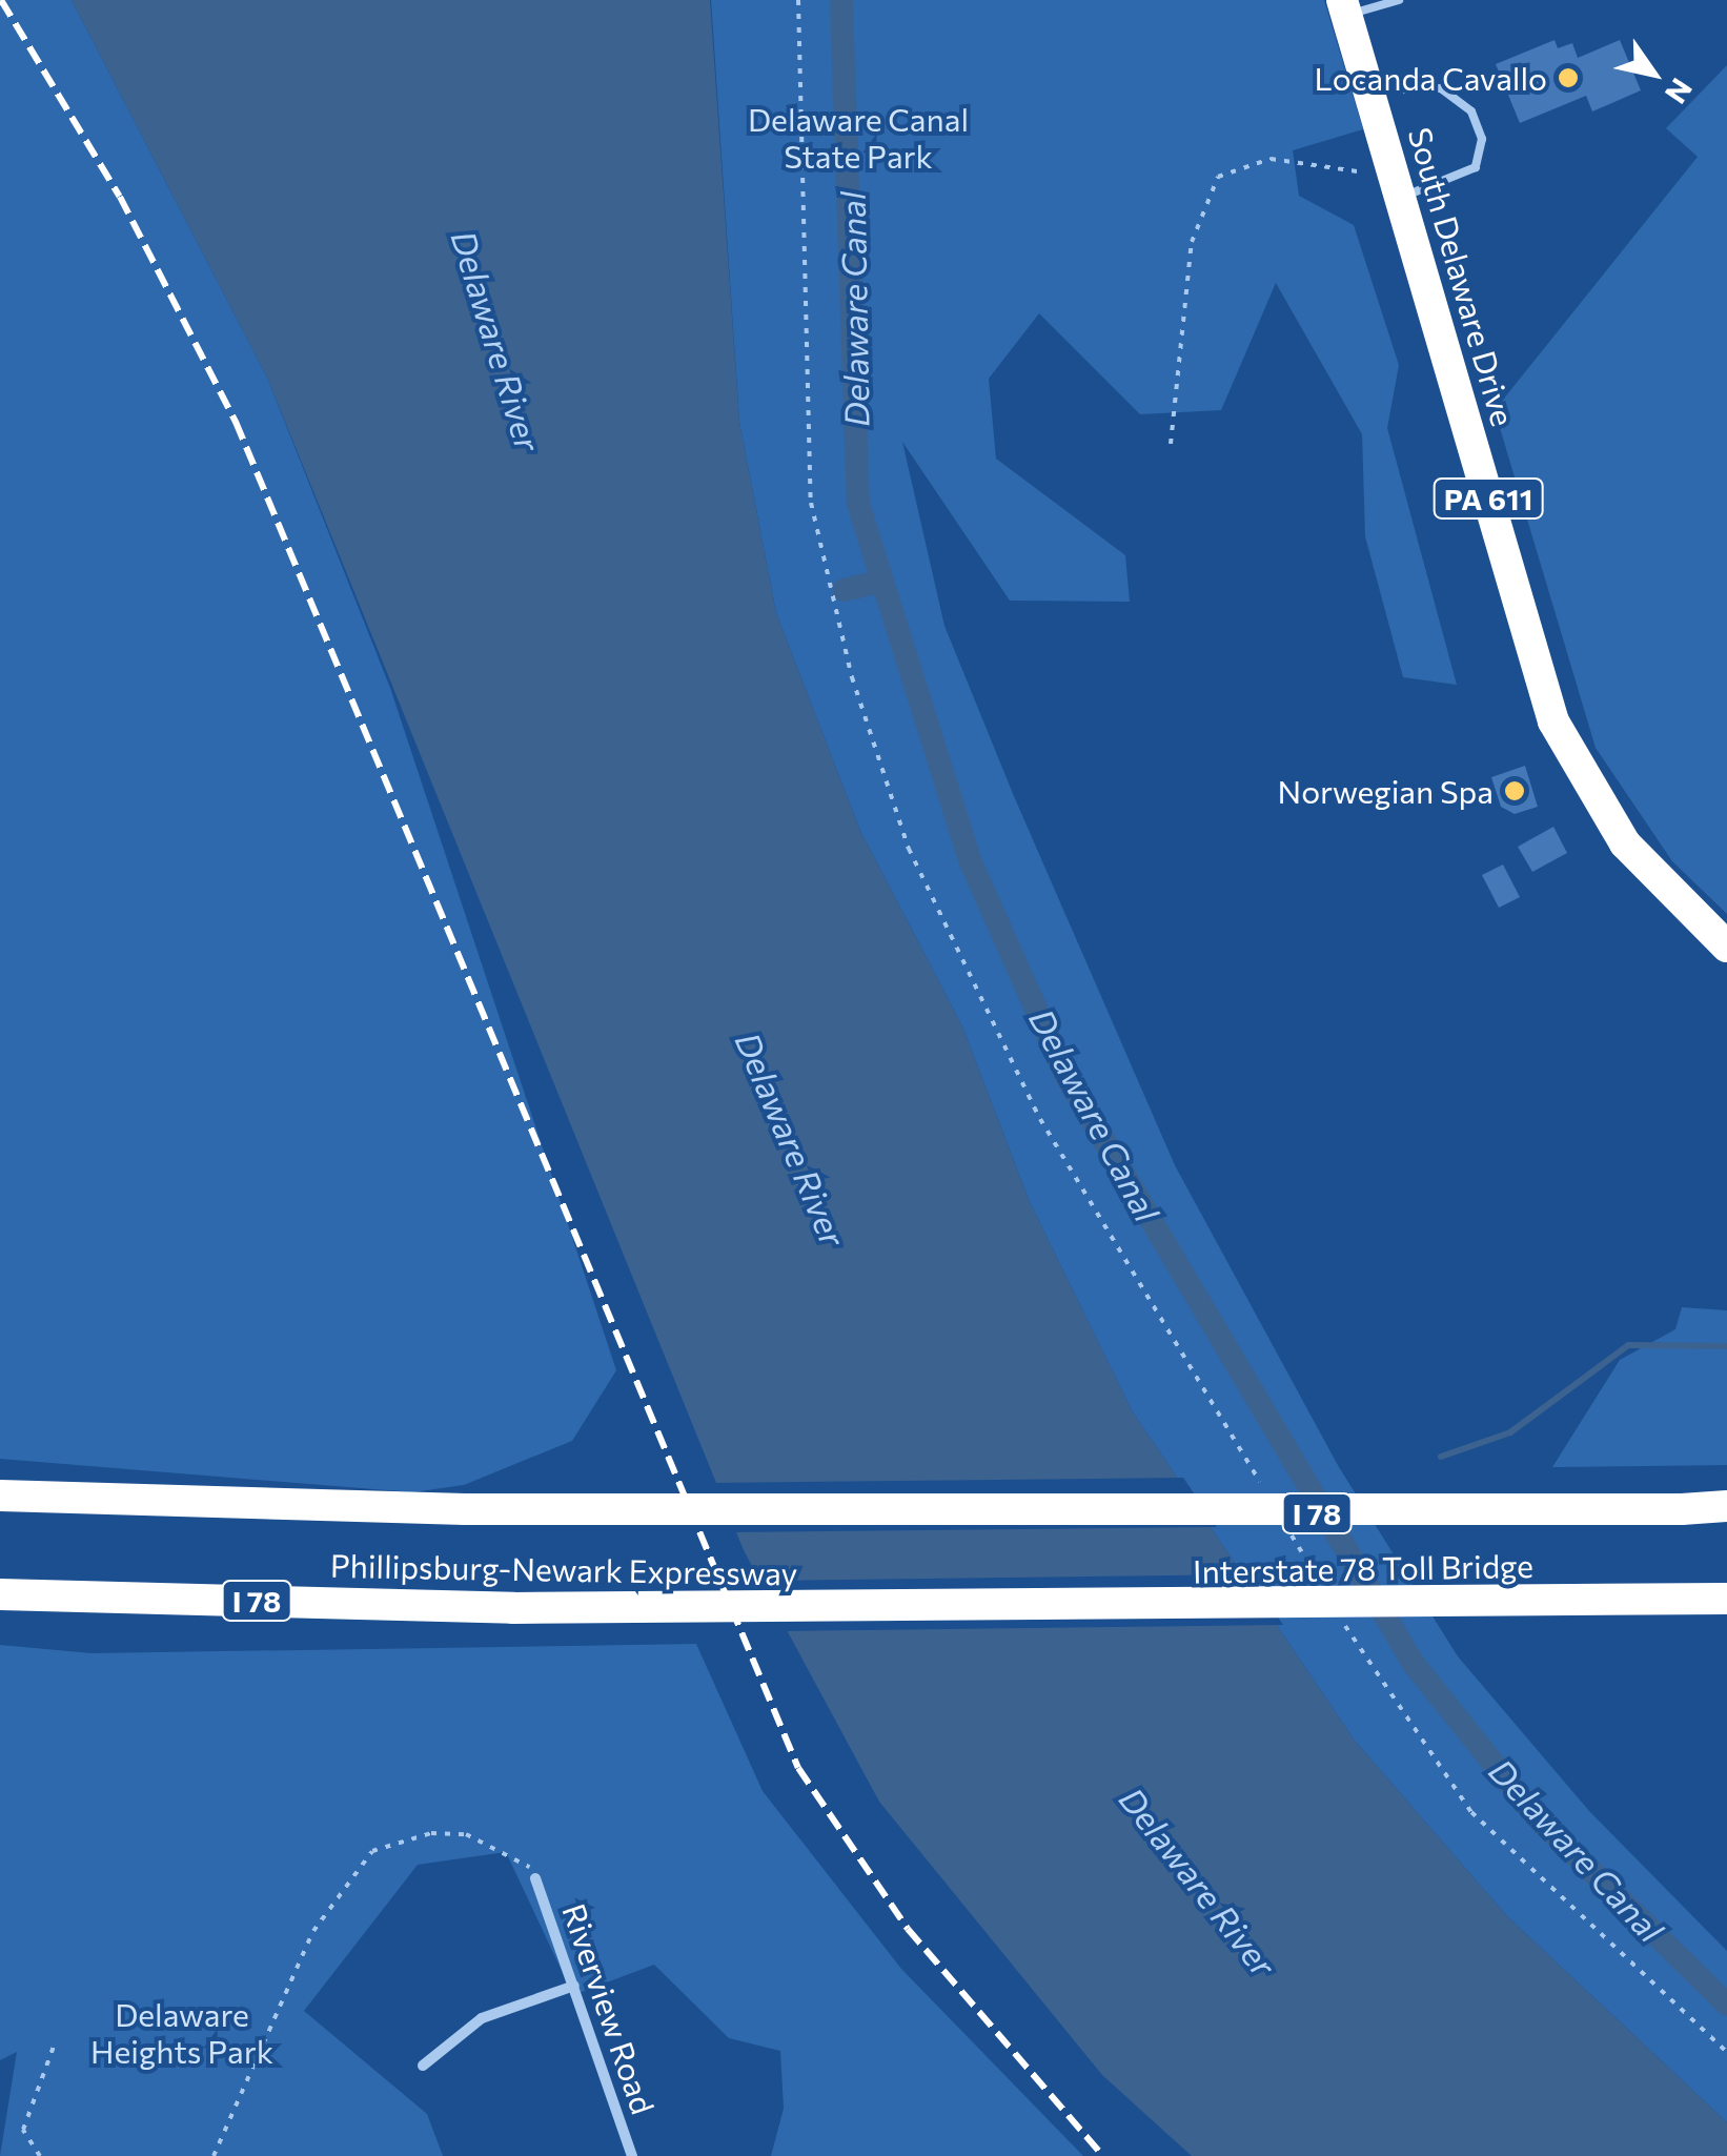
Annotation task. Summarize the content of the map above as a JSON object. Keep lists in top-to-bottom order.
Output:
{
  "streets": {
    "highway": [
      "South Delaware Drive",
      "PA 611",
      "I 78",
      "Interstate 78 Toll Bridge",
      "Phillipsburg-Newark Expressway"
    ],
    "street": ["Riverview Road"]
  },
  "crossings": [
    ["Interstate 78 Toll Bridge", "Phillipsburg-Newark Expressway"]
  ],
  "water": ["Delaware Canal", "Delaware River"],
  "parks": ["Delaware Canal State Park", "Delaware Heights Park"],
  "places": ["Locanda Cavallo", "Norwegian Spa"],
  "north": "bottom right"
}
